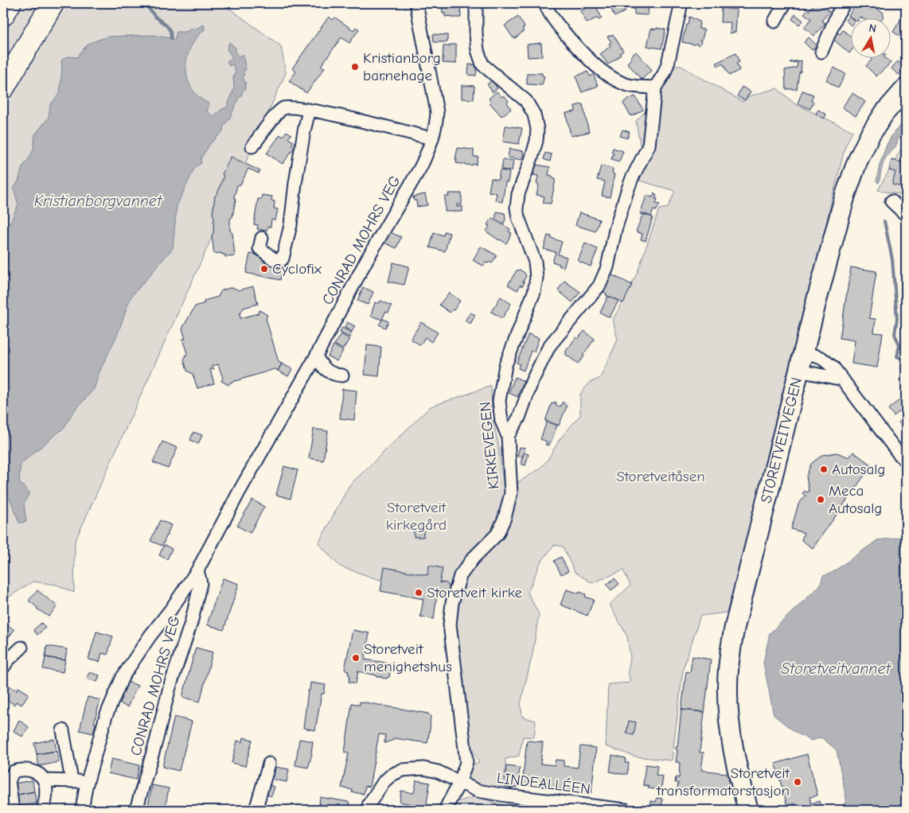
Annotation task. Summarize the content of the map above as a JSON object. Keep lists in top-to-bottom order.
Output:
{
  "streets": {
    "main road": ["STORETVEITVEGEN"],
    "street": ["CONRAD MOHRS VEG", "KIRKEVEGEN", "LINDEALLÉEN"]
  },
  "crossings": [
    ["KIRKEVEGEN", "LINDEALLÉEN"]
  ],
  "water": ["Kristianborgvannet", "Storetveitvannet"],
  "parks": ["Storetveitåsen", "Storetveit kirkegård"],
  "places": [
    "Kristianborg barnehage",
    "Cyclofix",
    "Autosalg",
    "Meca Autosalg",
    "Storetveit kirke",
    "Storetveit menighetshus",
    "Storetveit transformatorstasjon"
  ],
  "north": "top"
}
